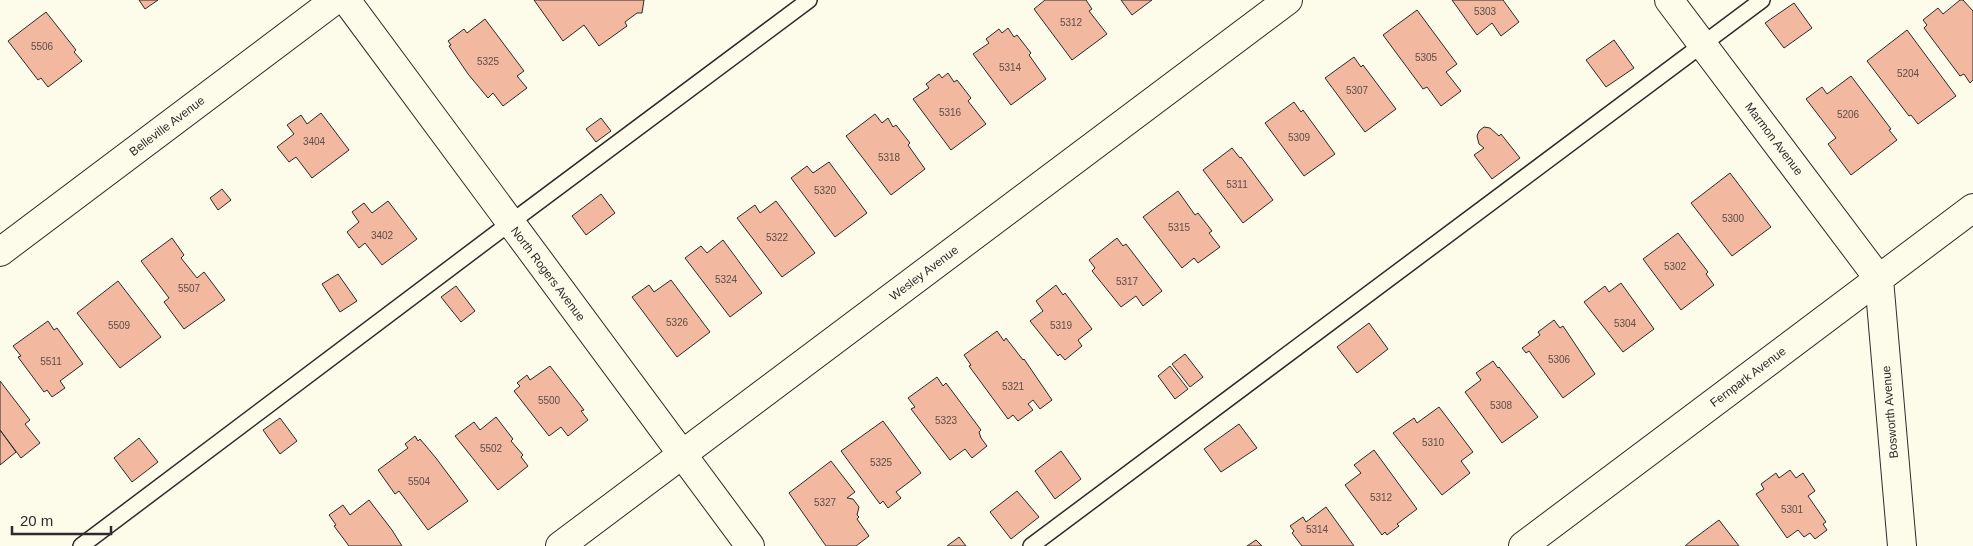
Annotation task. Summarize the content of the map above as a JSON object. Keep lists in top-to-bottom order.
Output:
{
  "streets": {
    "street": [
      "Belleville Avenue",
      "Marmon Avenue",
      "Wesley Avenue",
      "North Rogers Avenue",
      "Fernpark Avenue",
      "Bosworth Avenue"
    ]
  },
  "crossings": [
    ["Marmon Avenue", "Fernpark Avenue"],
    ["Marmon Avenue", "Bosworth Avenue"],
    ["Wesley Avenue", "North Rogers Avenue"],
    ["Fernpark Avenue", "Bosworth Avenue"]
  ],
  "house_numbers": [
    "5303",
    "5312",
    "5506",
    "5305",
    "5325",
    "5314",
    "5204",
    "5307",
    "5316",
    "5206",
    "5309",
    "3404",
    "5318",
    "5311",
    "5320",
    "5300",
    "5315",
    "3402",
    "5322",
    "5302",
    "5324",
    "5317",
    "5507",
    "5326",
    "5304",
    "5509",
    "5319",
    "5306",
    "5511",
    "5321",
    "5500",
    "5308",
    "5323",
    "5310",
    "5502",
    "5325",
    "5504",
    "5312",
    "5327",
    "5301",
    "5314"
  ],
  "scale_bar": "20 m"
}
